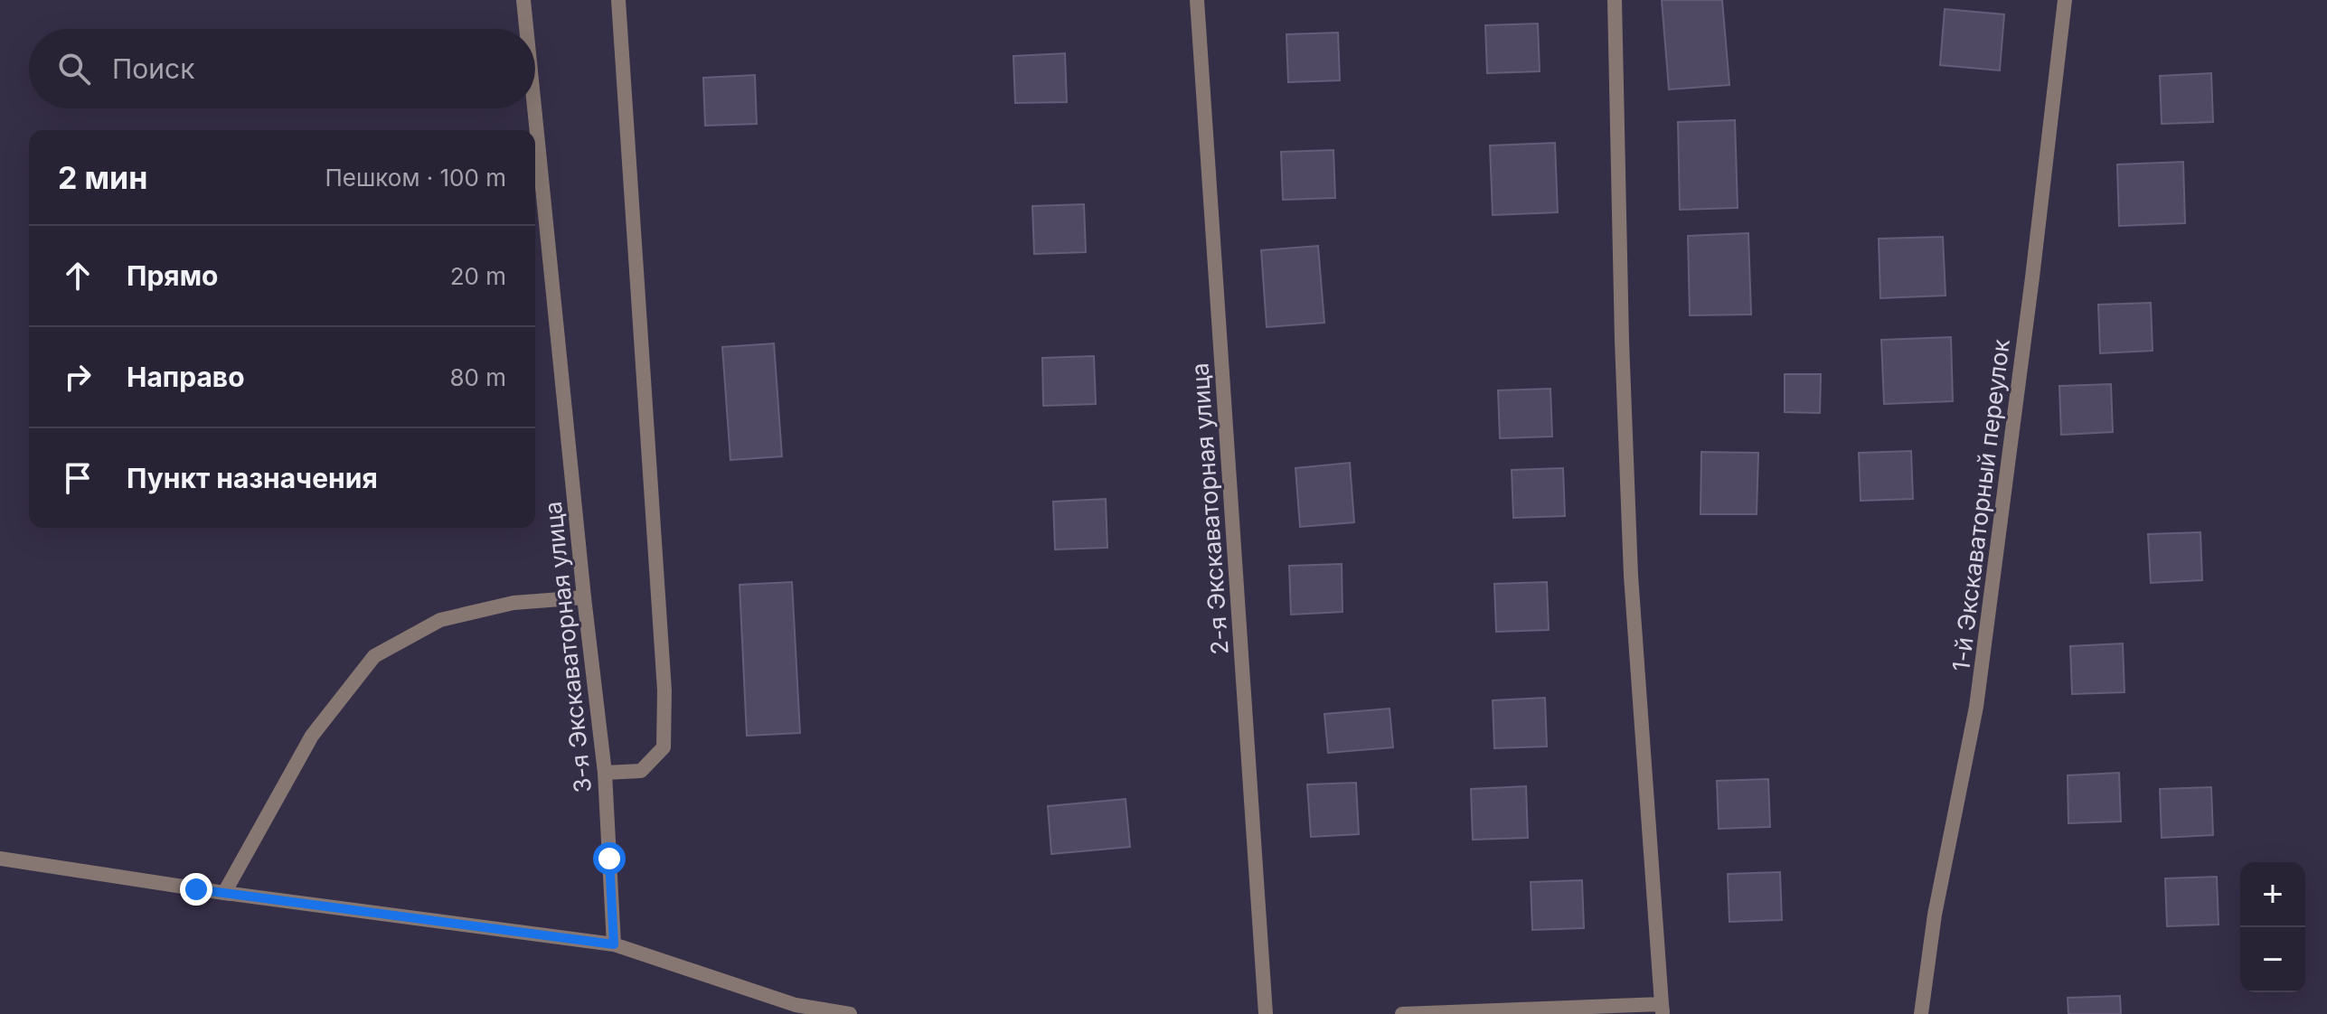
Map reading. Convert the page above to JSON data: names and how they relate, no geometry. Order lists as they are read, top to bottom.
{
  "streets": {
    "street": ["1-й Экскаваторный переулок", "2-я Экскаваторная улица", "3-я Экскаваторная улица"]
  },
  "page": {
    "search": "Поиск",
    "heading": ["2 мин", "Пешком · 100 m"],
    "list": [
      ["Прямо", "20 m"],
      ["Направо", "80 m"],
      "Пункт назначения"
    ],
    "map_buttons": ["+", "−"]
  }
}
